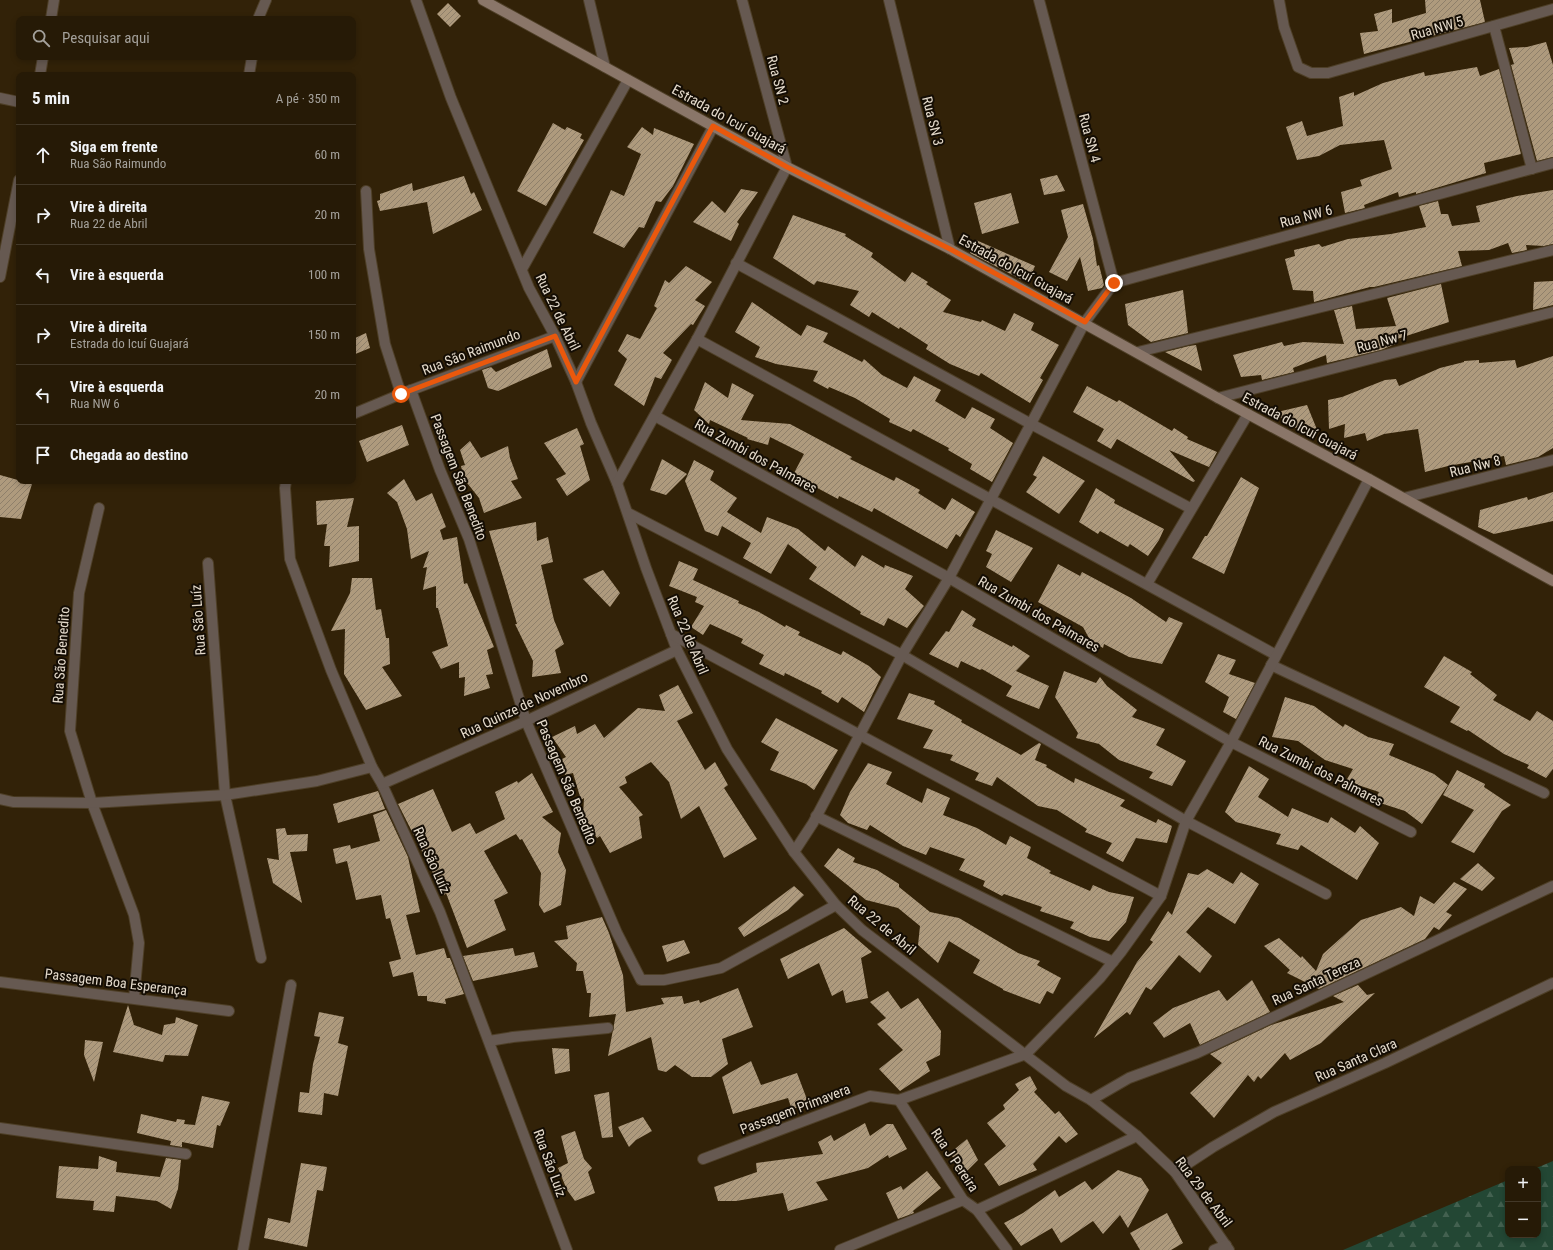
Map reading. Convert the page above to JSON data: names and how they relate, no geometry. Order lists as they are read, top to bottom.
{
  "streets": {
    "street": [
      "Rua NW 5",
      "Rua SN 2",
      "Estrada do Icuí Guajará",
      "Rua SN 3",
      "Rua SN 4",
      "Rua NW 6",
      "Rua 22 de Abril",
      "Rua Nw 7",
      "Rua São Raimundo",
      "Rua Zumbi dos Palmares",
      "Rua Nw 8",
      "Passagem São Benedito",
      "Rua São Luíz",
      "Rua São Benedito",
      "Rua Quinze de Novembro",
      "Rua Santa Tereza",
      "Passagem Boa Esperança",
      "Rua Santa Clara",
      "Passagem Primavera",
      "Rua J Pereira",
      "Rua 29 de Abril"
    ]
  },
  "crossings": [
    ["Rua SN 2", "Estrada do Icuí Guajará"],
    ["Estrada do Icuí Guajará", "Rua SN 3"],
    ["Estrada do Icuí Guajará", "Rua Nw 7"],
    ["Estrada do Icuí Guajará", "Rua Nw 8"],
    ["Rua SN 4", "Rua NW 6"],
    ["Rua 22 de Abril", "Rua São Raimundo"],
    ["Rua 22 de Abril", "Passagem São Benedito"],
    ["Rua 22 de Abril", "Rua Quinze de Novembro"],
    ["Rua 22 de Abril", "Rua Santa Tereza"],
    ["Rua 22 de Abril", "Rua 29 de Abril"],
    ["Rua São Raimundo", "Passagem São Benedito"],
    ["Passagem São Benedito", "Rua Quinze de Novembro"],
    ["Rua São Luíz", "Rua Quinze de Novembro"],
    ["Rua São Benedito", "Passagem Boa Esperança"],
    ["Rua Santa Clara", "Rua 29 de Abril"],
    ["Passagem Primavera", "Rua J Pereira"]
  ],
  "page": {
    "search": "Pesquisar aqui",
    "heading": ["5 min", "A pé · 350 m"],
    "list": [
      ["Siga em frente", "Rua São Raimundo", "60 m"],
      ["Vire à direita", "Rua 22 de Abril", "20 m"],
      ["Vire à esquerda", "100 m"],
      ["Vire à direita", "Estrada do Icuí Guajará", "150 m"],
      ["Vire à esquerda", "Rua NW 6", "20 m"],
      "Chegada ao destino"
    ],
    "map_buttons": ["+", "−"]
  }
}
